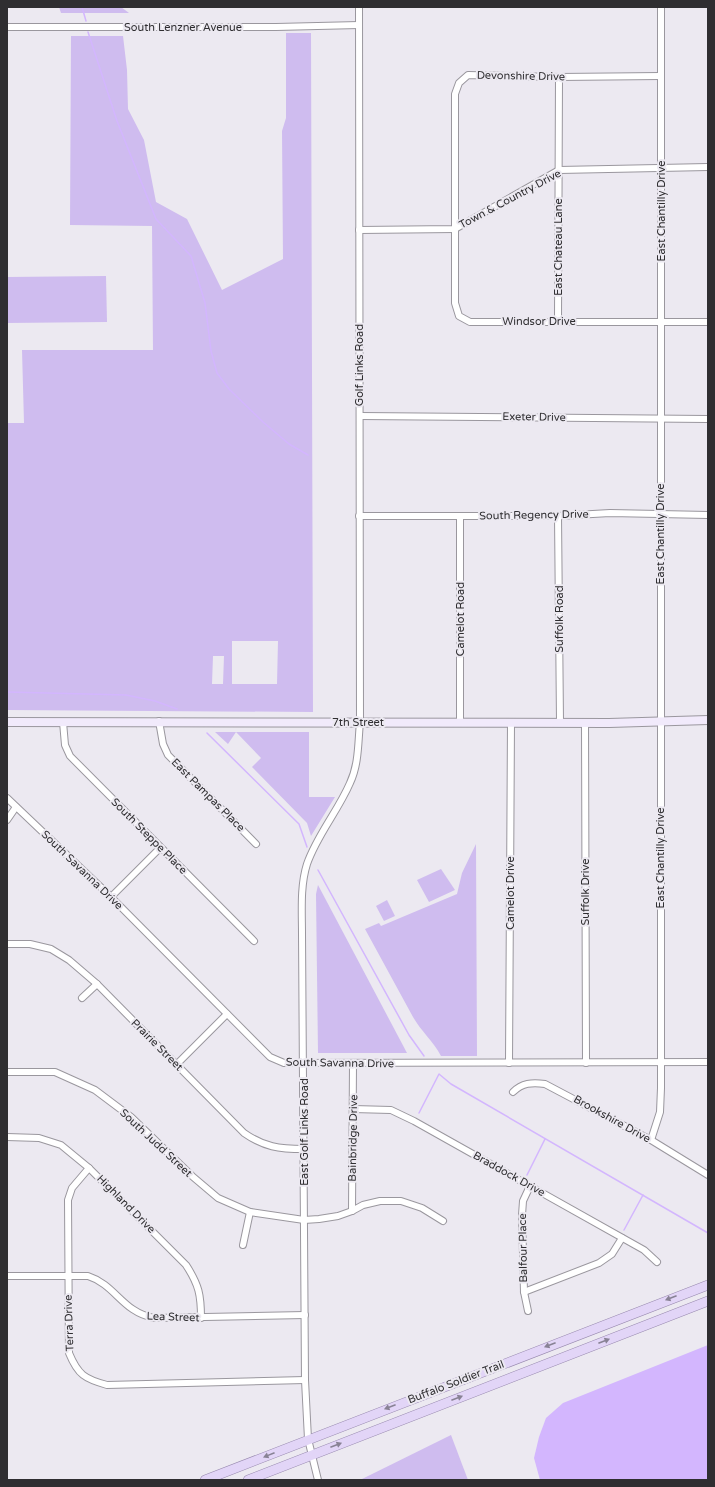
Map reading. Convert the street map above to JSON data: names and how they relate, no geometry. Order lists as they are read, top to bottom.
{
  "streets": {
    "main road": ["7th Street", "Buffalo Soldier Trail"],
    "street": [
      "South Lenzner Avenue",
      "Devonshire Drive",
      "Town & Country Drive",
      "East Chantilly Drive",
      "East Chateau Lane",
      "Windsor Drive",
      "Golf Links Road",
      "Exeter Drive",
      "South Regency Drive",
      "Camelot Road",
      "Suffolk Road",
      "East Pampas Place",
      "South Steppe Place",
      "South Savanna Drive",
      "Suffolk Drive",
      "Camelot Drive",
      "Prairie Street",
      "Brookshire Drive",
      "East Golf Links Road",
      "Bainbridge Drive",
      "South Judd Street",
      "Braddock Drive",
      "Highland Drive",
      "Balfour Place",
      "Lea Street",
      "Terra Drive"
    ]
  },
  "crossings": [
    ["South Lenzner Avenue", "Golf Links Road"],
    ["Devonshire Drive", "Town & Country Drive"],
    ["Devonshire Drive", "East Chantilly Drive"],
    ["Devonshire Drive", "East Chateau Lane"],
    ["Devonshire Drive", "Windsor Drive"],
    ["Town & Country Drive", "East Chantilly Drive"],
    ["Town & Country Drive", "East Chateau Lane"],
    ["Town & Country Drive", "Windsor Drive"],
    ["Town & Country Drive", "Golf Links Road"],
    ["East Chantilly Drive", "Windsor Drive"],
    ["East Chantilly Drive", "Exeter Drive"],
    ["East Chantilly Drive", "South Regency Drive"],
    ["East Chantilly Drive", "7th Street"],
    ["East Chantilly Drive", "South Savanna Drive"],
    ["East Chantilly Drive", "Brookshire Drive"],
    ["East Chateau Lane", "Windsor Drive"],
    ["Golf Links Road", "Exeter Drive"],
    ["Golf Links Road", "South Regency Drive"],
    ["Golf Links Road", "7th Street"],
    ["Golf Links Road", "East Golf Links Road"],
    ["South Regency Drive", "Camelot Road"],
    ["South Regency Drive", "Suffolk Road"],
    ["Camelot Road", "7th Street"],
    ["Suffolk Road", "7th Street"],
    ["7th Street", "East Pampas Place"],
    ["7th Street", "South Steppe Place"],
    ["7th Street", "Suffolk Drive"],
    ["7th Street", "Camelot Drive"],
    ["7th Street", "East Golf Links Road"],
    ["South Savanna Drive", "Suffolk Drive"],
    ["South Savanna Drive", "Camelot Drive"],
    ["South Savanna Drive", "East Golf Links Road"],
    ["South Savanna Drive", "Bainbridge Drive"],
    ["Prairie Street", "East Golf Links Road"],
    ["East Golf Links Road", "South Judd Street"],
    ["East Golf Links Road", "Lea Street"],
    ["East Golf Links Road", "Terra Drive"],
    ["East Golf Links Road", "Buffalo Soldier Trail"],
    ["Bainbridge Drive", "South Judd Street"],
    ["Bainbridge Drive", "Braddock Drive"],
    ["Braddock Drive", "Balfour Place"],
    ["Highland Drive", "Lea Street"],
    ["Highland Drive", "Terra Drive"],
    ["Lea Street", "Terra Drive"]
  ]
}
